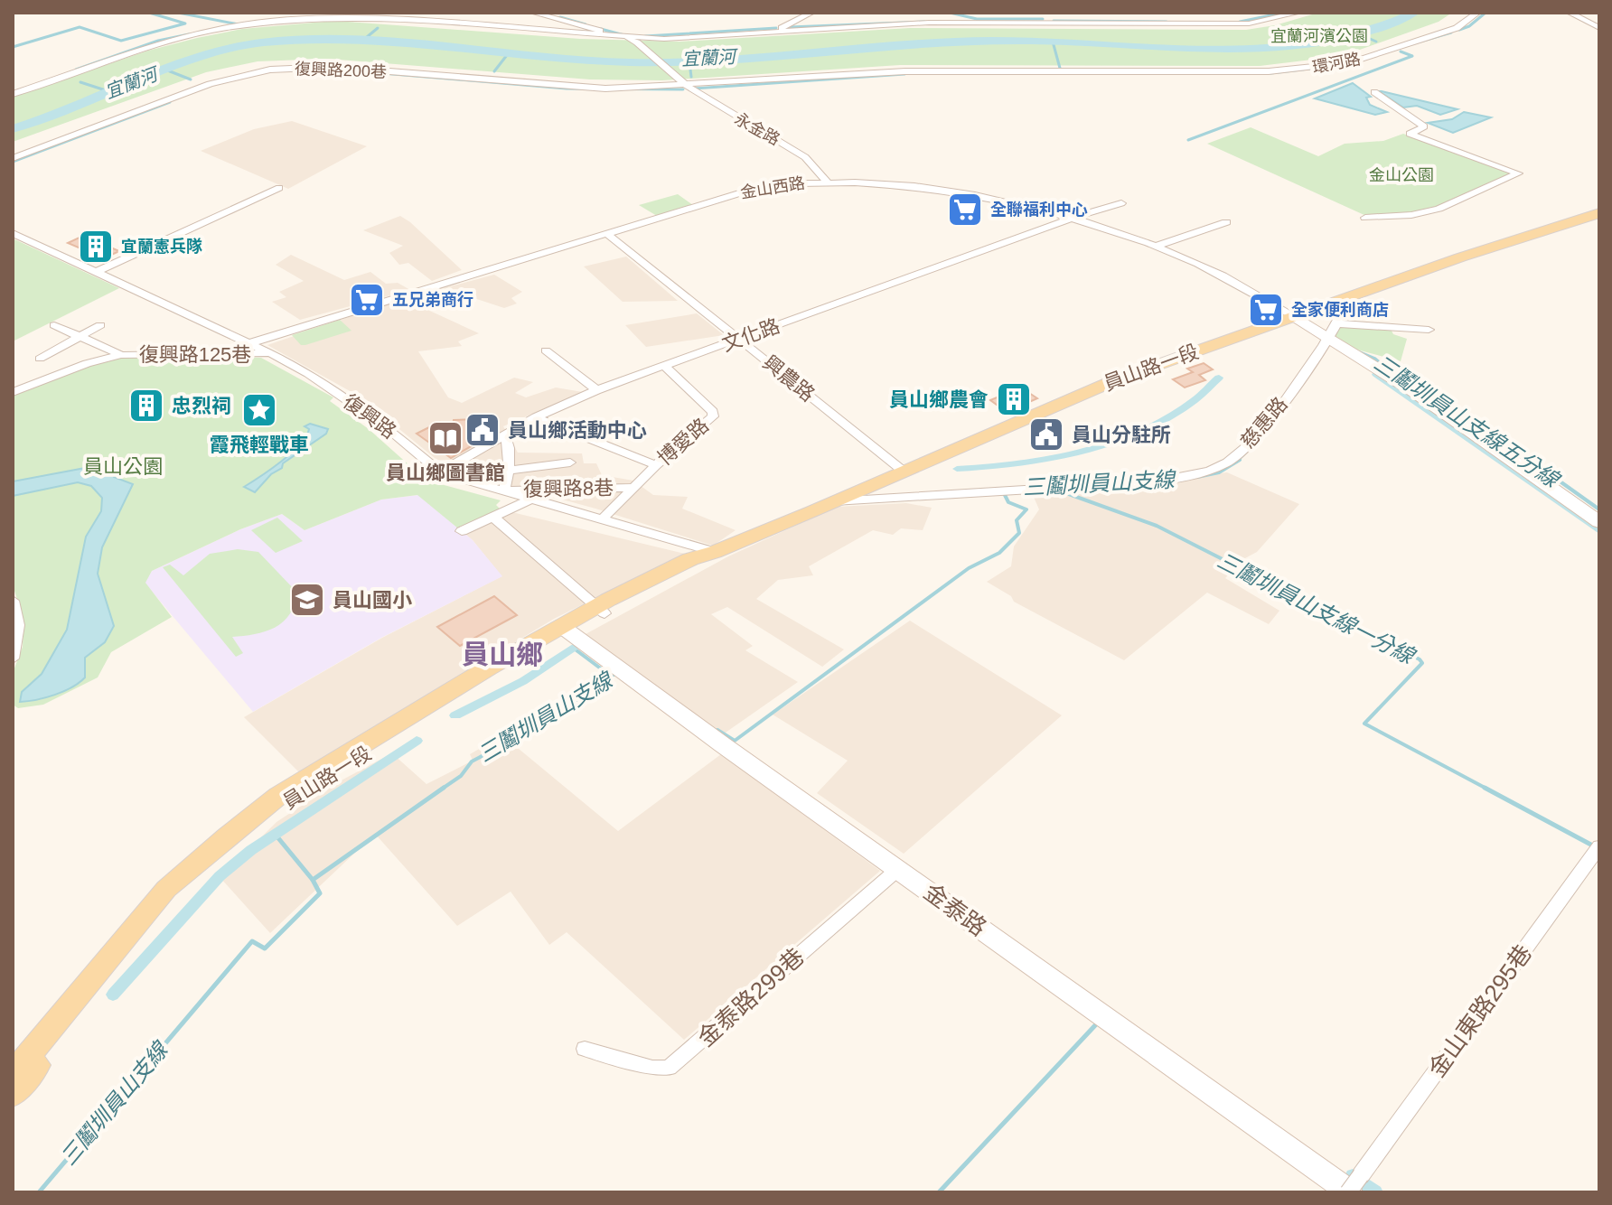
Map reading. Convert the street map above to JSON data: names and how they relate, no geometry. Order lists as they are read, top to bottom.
{
  "streets": {
    "main road": ["員山路一段"],
    "street": [
      "環河路",
      "復興路200巷",
      "永金路",
      "金山西路",
      "文化路",
      "復興路125巷",
      "興農路",
      "復興路",
      "慈惠路",
      "博愛路",
      "復興路8巷",
      "金泰路",
      "金泰路299巷",
      "金山東路295巷"
    ]
  },
  "crossings": [
    ["環河路", "復興路200巷"],
    ["環河路", "永金路"],
    ["復興路200巷", "永金路"],
    ["永金路", "金山西路"],
    ["金山西路", "文化路"],
    ["金山西路", "員山路一段"],
    ["金山西路", "興農路"],
    ["金山西路", "復興路"],
    ["文化路", "興農路"],
    ["文化路", "復興路"],
    ["文化路", "博愛路"],
    ["復興路125巷", "復興路"],
    ["員山路一段", "興農路"],
    ["員山路一段", "復興路"],
    ["員山路一段", "慈惠路"],
    ["員山路一段", "金泰路"],
    ["復興路", "博愛路"],
    ["復興路", "復興路8巷"],
    ["博愛路", "復興路8巷"],
    ["金泰路", "金泰路299巷"],
    ["金泰路", "金山東路295巷"]
  ],
  "districts": ["員山鄉"],
  "water": [
    "宜蘭河",
    "三鬮圳員山支線五分線",
    "三鬮圳員山支線",
    "三鬮圳員山支線一分線"
  ],
  "parks": ["宜蘭河濱公園", "金山公園", "員山公園"],
  "places": {
    "supermarket": ["全聯福利中心", "五兄弟商行", "全家便利商店"],
    "building": ["宜蘭憲兵隊", "員山鄉農會", "忠烈祠"],
    "place": ["霞飛輕戰車"],
    "public building": ["員山鄉活動中心", "員山分駐所"],
    "library": ["員山鄉圖書館"],
    "school or university": ["員山國小"]
  }
}
